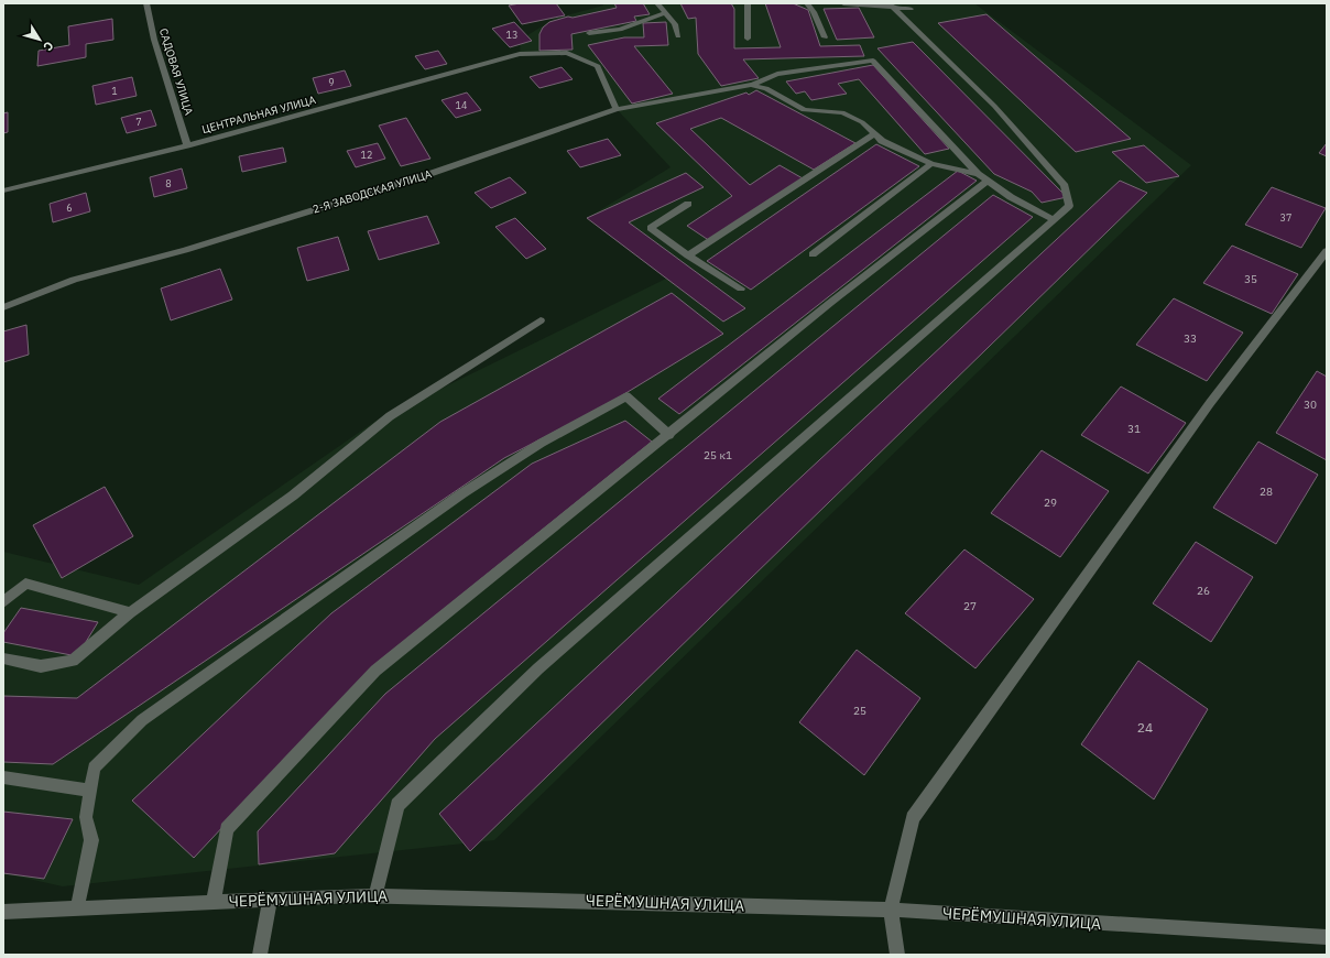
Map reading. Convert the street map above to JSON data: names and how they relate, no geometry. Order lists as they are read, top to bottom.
{
  "streets": {
    "street": [
      "САДОВАЯ УЛИЦА",
      "ЦЕНТРАЛЬНАЯ УЛИЦА",
      "2-Я ЗАВОДСКАЯ УЛИЦА",
      "ЧЕРЁМУШНАЯ УЛИЦА"
    ]
  },
  "crossings": [
    ["САДОВАЯ УЛИЦА", "ЦЕНТРАЛЬНАЯ УЛИЦА"],
    ["ЦЕНТРАЛЬНАЯ УЛИЦА", "2-Я ЗАВОДСКАЯ УЛИЦА"]
  ],
  "house_numbers": [
    "13",
    "9",
    "1",
    "14",
    "7",
    "12",
    "8",
    "6",
    "37",
    "35",
    "33",
    "30",
    "31",
    "25 к1",
    "28",
    "29",
    "26",
    "27",
    "25",
    "24"
  ],
  "north": "bottom right"
}
